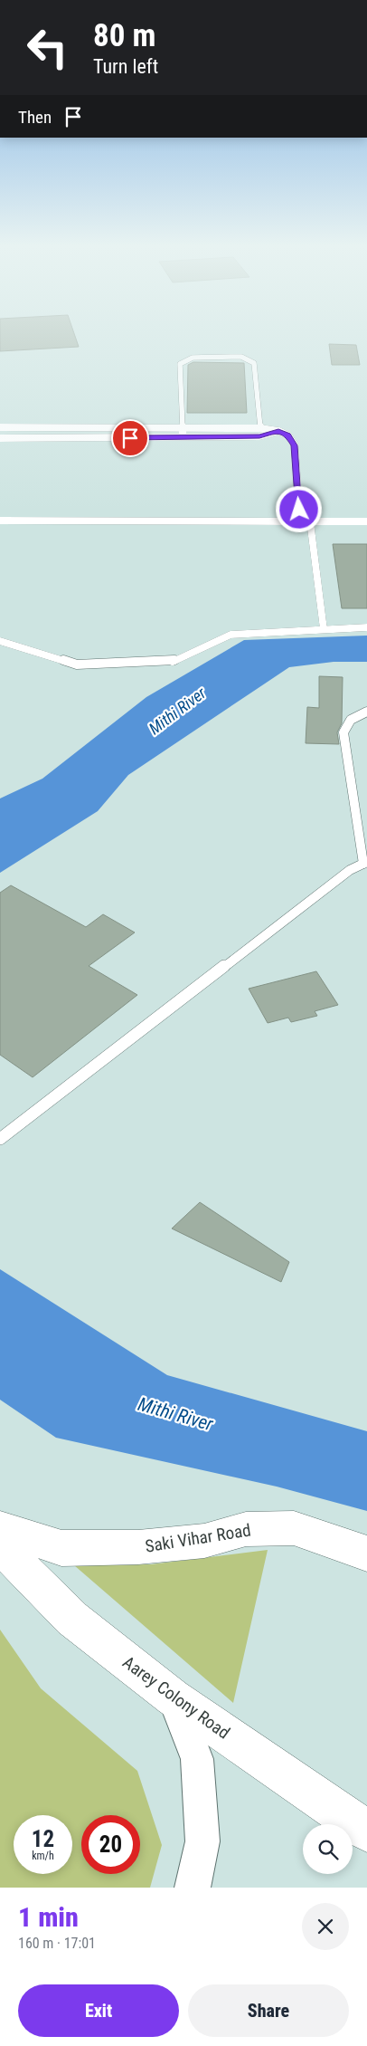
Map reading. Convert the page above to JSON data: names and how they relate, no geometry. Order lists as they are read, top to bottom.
{
  "streets": {
    "main road": ["Saki Vihar Road", "Aarey Colony Road"]
  },
  "crossings": [
    ["Saki Vihar Road", "Aarey Colony Road"]
  ],
  "water": ["Mithi River"],
  "page": {
    "turn": ["80 m", "Turn left"],
    "then": "Then",
    "speed": "12 km/h",
    "limit": "20",
    "heading": ["1 min", "160 m · 17:01"],
    "buttons": ["Exit", "Share"]
  }
}
